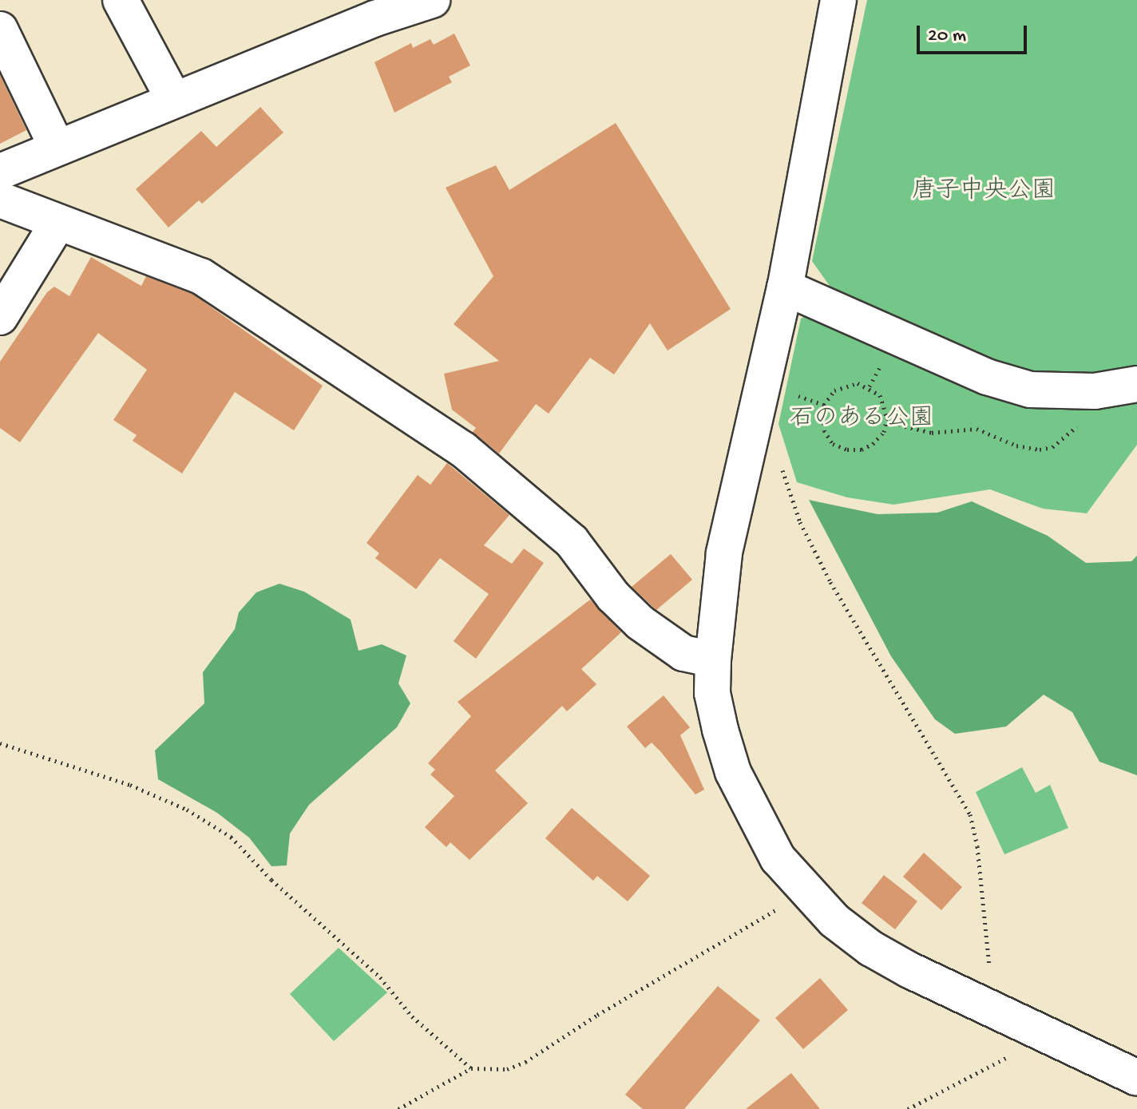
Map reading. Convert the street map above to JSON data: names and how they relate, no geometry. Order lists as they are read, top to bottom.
{
  "parks": ["唐子中央公園", "石のある公園"],
  "scale_bar": "20 m"
}
